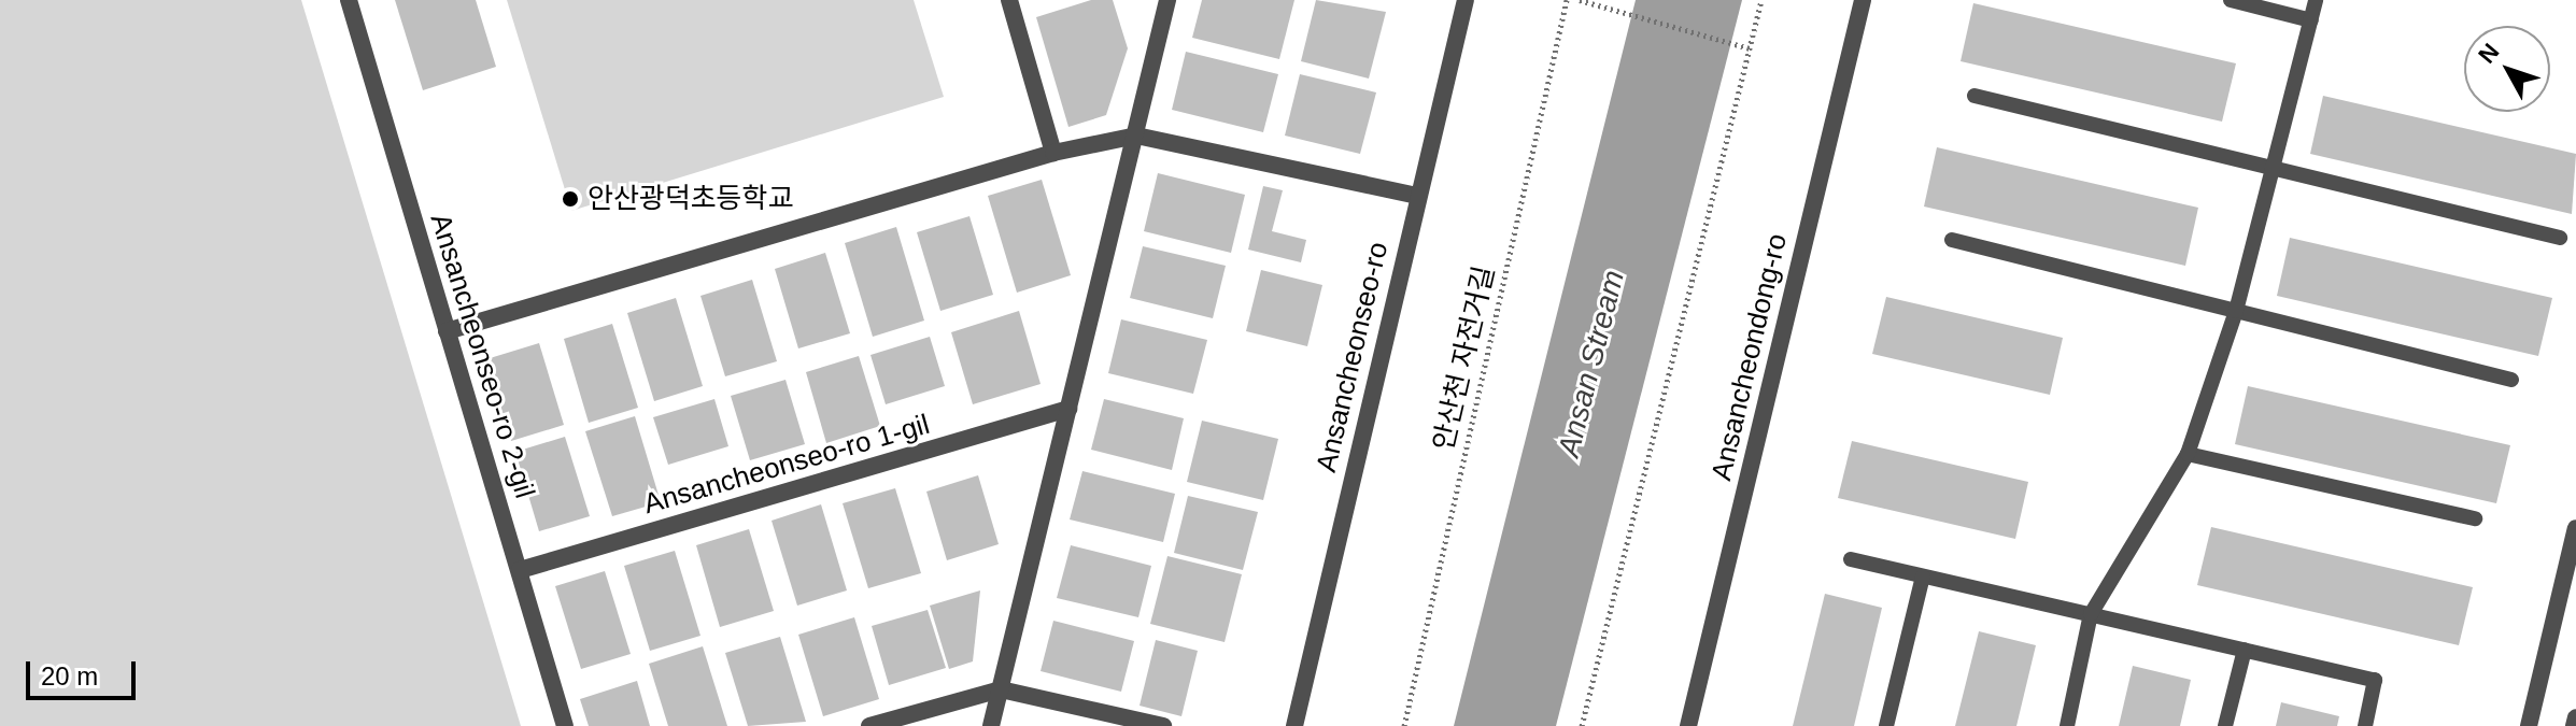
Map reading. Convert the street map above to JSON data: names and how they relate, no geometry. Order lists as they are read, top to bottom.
{
  "streets": {
    "street": [
      "Ansancheonseo-ro 2-gil",
      "Ansancheonseo-ro",
      "Ansancheondong-ro",
      "Ansancheonseo-ro 1-gil"
    ],
    "path": ["안산천 자전거길"]
  },
  "crossings": [
    ["Ansancheonseo-ro 2-gil", "Ansancheonseo-ro 1-gil"]
  ],
  "water": ["Ansan Stream"],
  "places": ["안산광덕초등학교"],
  "scale_bar": "20 m",
  "north": "top left"
}
